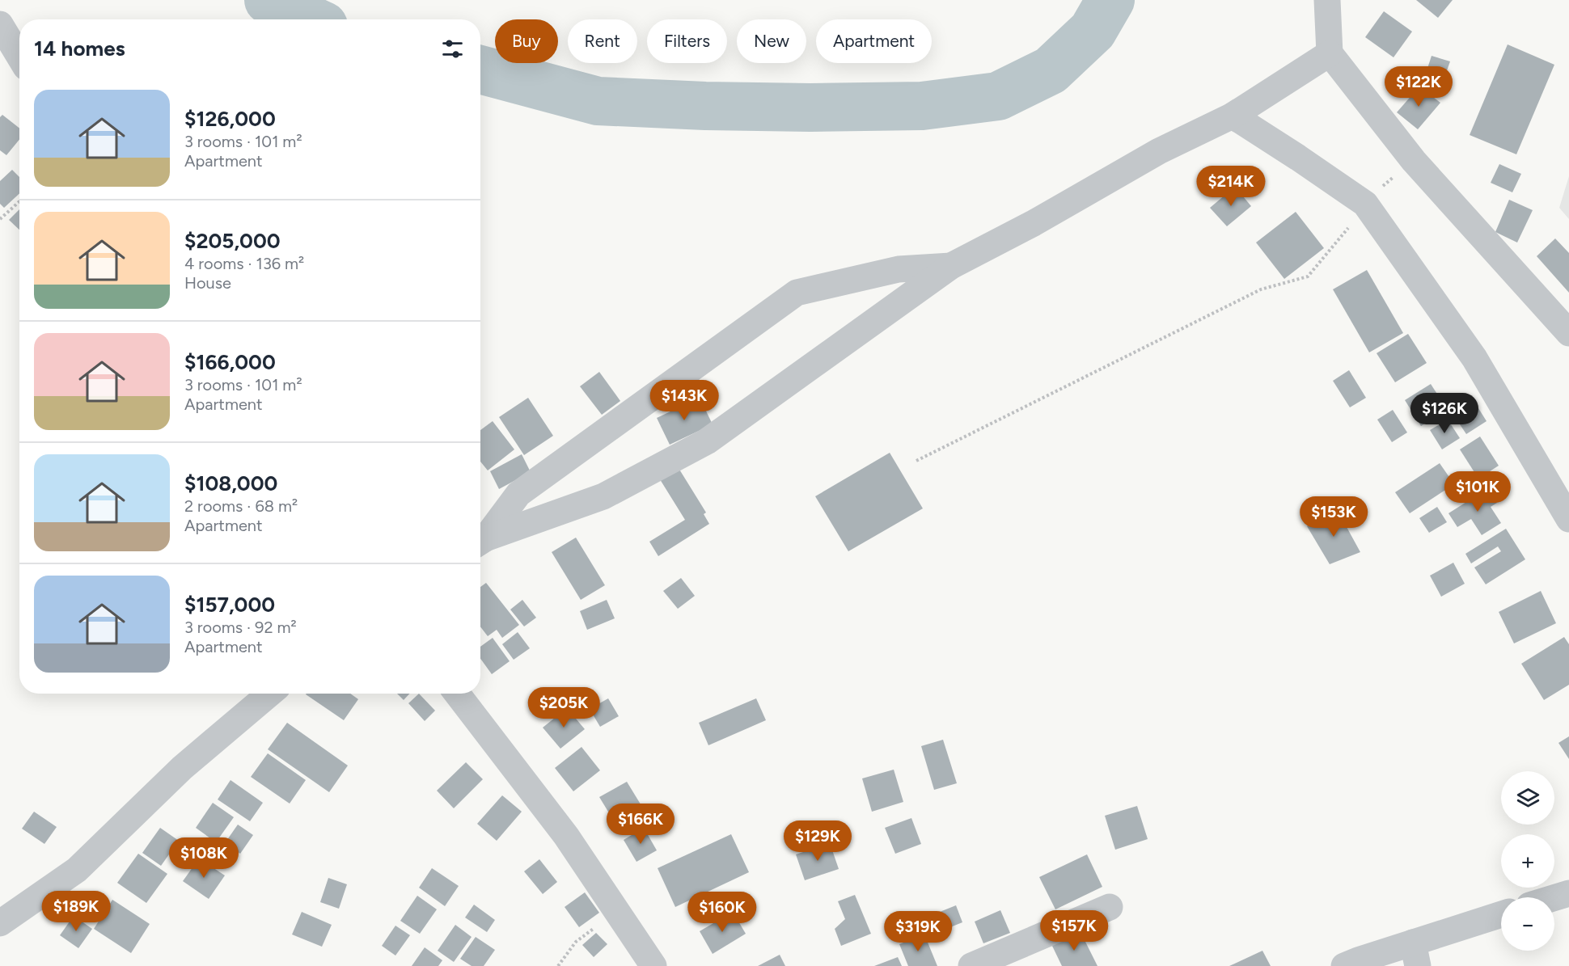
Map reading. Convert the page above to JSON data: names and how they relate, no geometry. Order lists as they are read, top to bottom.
{
  "page": {
    "chip": [
      "Buy",
      "Rent",
      "Filters",
      "New",
      "Apartment"
    ],
    "heading": "14 homes",
    "price": [
      "$122K",
      "$214K",
      "$143K",
      "$126K",
      "$101K",
      "$153K",
      "$205K",
      "$166K",
      "$129K",
      "$108K",
      "$189K",
      "$160K",
      "$157K",
      "$319K"
    ],
    "list": [
      {
        "name": "$126,000",
        "note": "3 rooms · 101 m² · Apartment"
      },
      {
        "name": "$205,000",
        "note": "4 rooms · 136 m² · House"
      },
      {
        "name": "$166,000",
        "note": "3 rooms · 101 m² · Apartment"
      },
      {
        "name": "$108,000",
        "note": "2 rooms · 68 m² · Apartment"
      },
      {
        "name": "$157,000",
        "note": "3 rooms · 92 m² · Apartment"
      }
    ],
    "map_buttons": ["+", "−"]
  }
}
